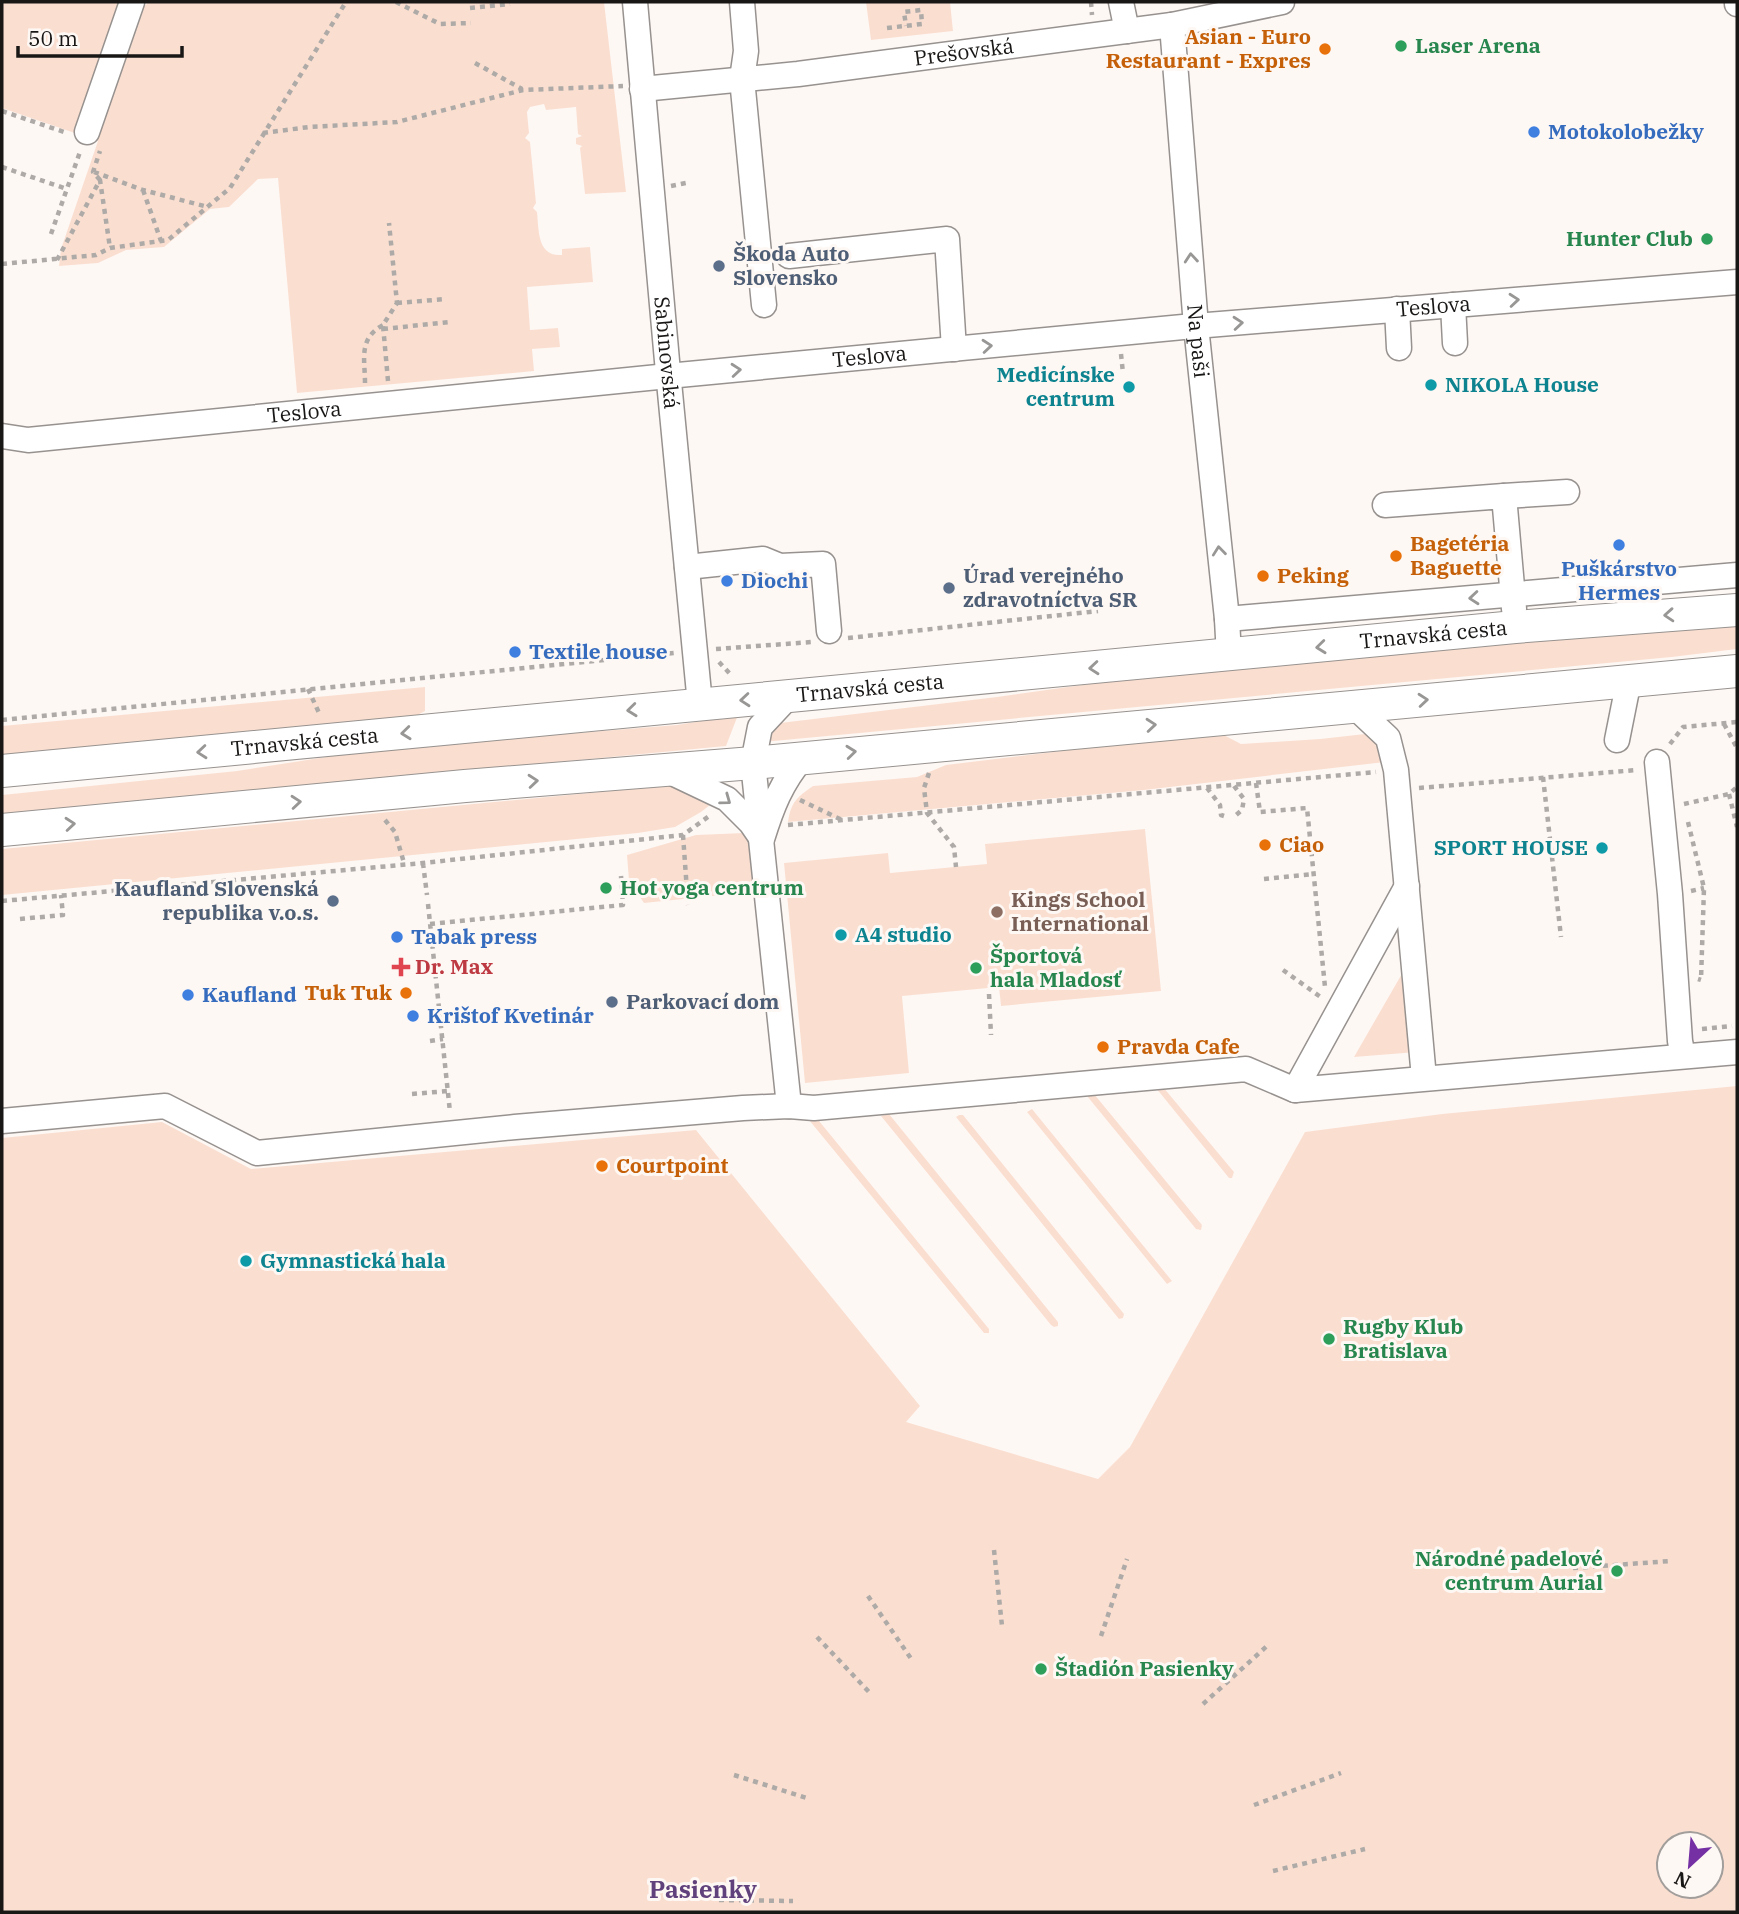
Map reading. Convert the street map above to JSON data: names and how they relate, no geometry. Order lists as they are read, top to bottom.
{
  "streets": {
    "main road": ["Trnavská cesta"],
    "street": [
      "Prešovská",
      "Teslova",
      "Na paši",
      "Sabinovská"
    ]
  },
  "crossings": [
    ["Prešovská", "Na paši"],
    ["Prešovská", "Sabinovská"],
    ["Teslova", "Na paši"],
    ["Teslova", "Sabinovská"],
    ["Na paši", "Trnavská cesta"],
    ["Sabinovská", "Trnavská cesta"]
  ],
  "one_way": ["Teslova", "Na paši"],
  "districts": ["Pasienky"],
  "places": {
    "other": [
      "Laser Arena",
      "Asian - Euro Restaurant - Expres",
      "Motokolobežky",
      "Hunter Club",
      "Škoda Auto Slovensko",
      "NIKOLA House",
      "Medicínske centrum",
      "Puškárstvo Hermes",
      "Bagetéria Baguette",
      "Peking",
      "Diochi",
      "Úrad verejného zdravotníctva SR",
      "Textile house",
      "Ciao",
      "SPORT HOUSE",
      "Hot yoga centrum",
      "Kaufland Slovenská republika v.o.s.",
      "Kings School International",
      "A4 studio",
      "Tabak press",
      "Športová hala Mladosť",
      "Tuk Tuk",
      "Kaufland",
      "Parkovací dom",
      "Krištof Kvetinár",
      "Pravda Cafe",
      "Courtpoint",
      "Gymnastická hala",
      "Rugby Klub Bratislava",
      "Národné padelové centrum Aurial",
      "Štadión Pasienky"
    ],
    "health": ["Dr. Max"]
  },
  "scale_bar": "50 m",
  "north": "bottom left"
}
